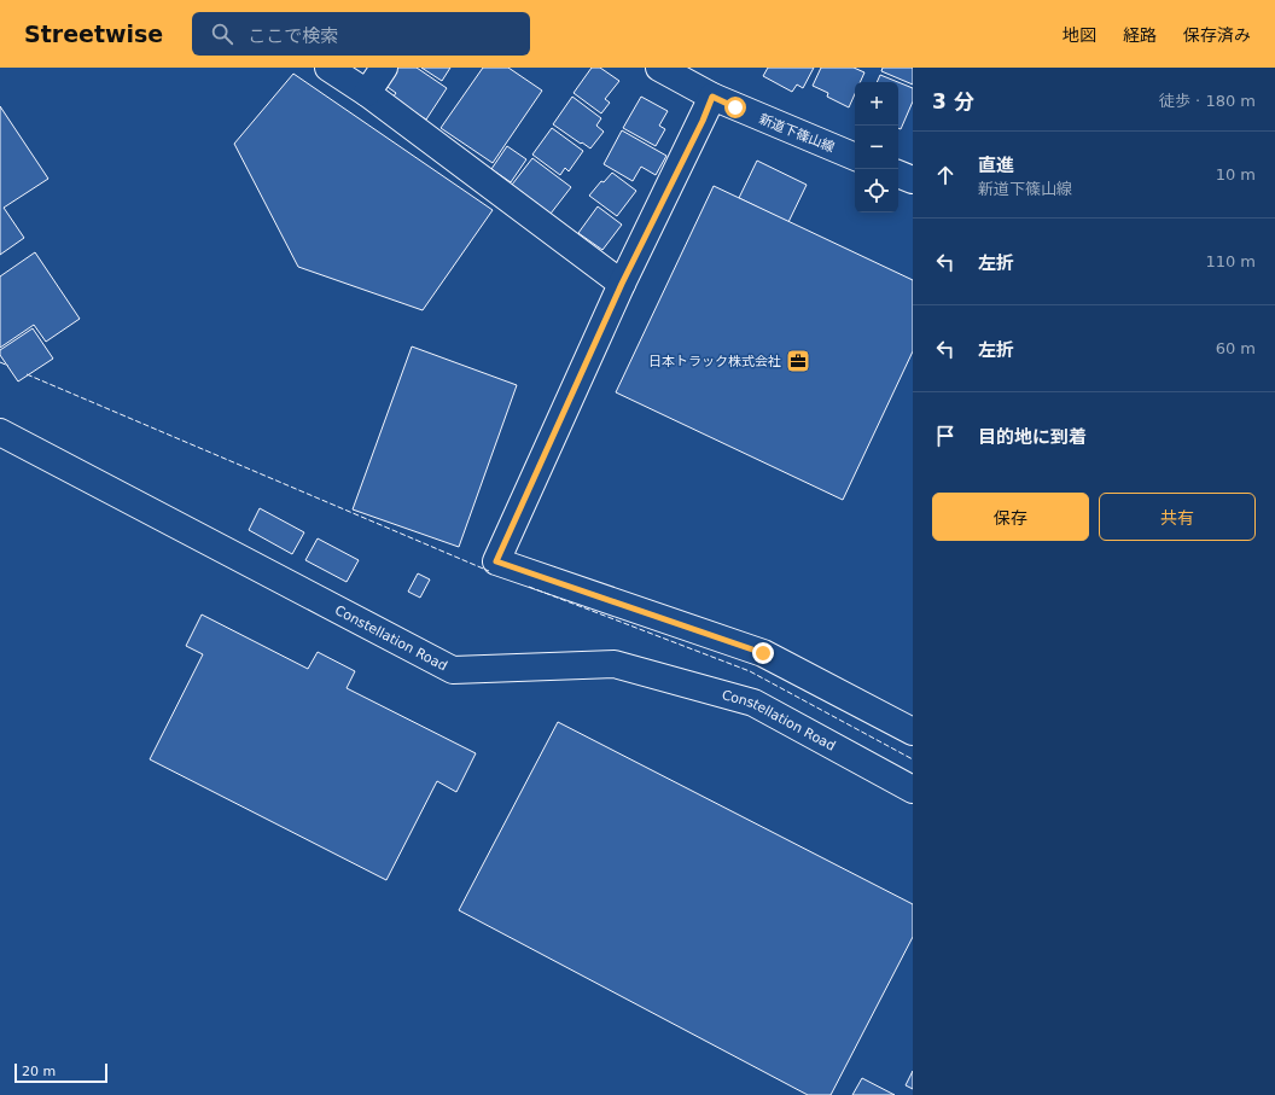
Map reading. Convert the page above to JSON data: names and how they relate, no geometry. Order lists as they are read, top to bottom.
{
  "streets": {
    "street": ["新道下篠山線", "Constellation Road"]
  },
  "places": {
    "office": ["日本トラック株式会社"]
  },
  "scale_bar": "20 m",
  "page": {
    "header": "Streetwise",
    "search": "ここで検索",
    "nav": ["地図", "経路", "保存済み"],
    "heading": ["3 分", "徒歩 · 180 m"],
    "map_buttons": ["+", "−"],
    "list": [
      ["直進", "新道下篠山線", "10 m"],
      ["左折", "110 m"],
      ["左折", "60 m"],
      "目的地に到着"
    ],
    "buttons": ["保存", "共有"],
    "scale": "20 m"
  }
}
